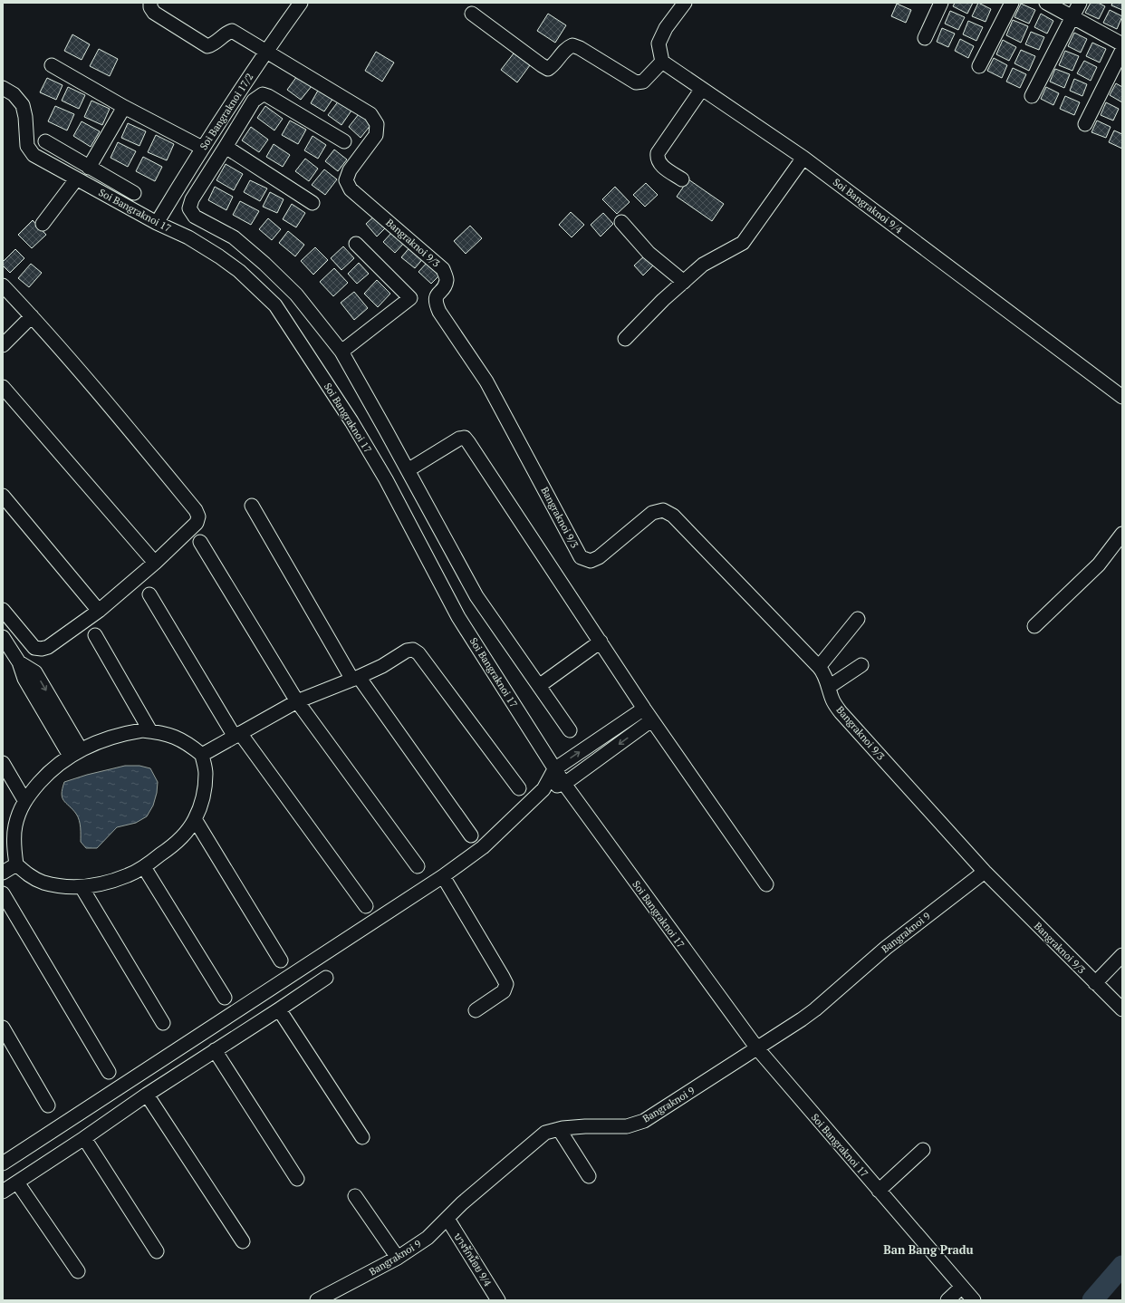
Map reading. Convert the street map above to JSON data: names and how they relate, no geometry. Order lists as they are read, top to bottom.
{
  "streets": {
    "street": [
      "Soi Bangraknoi 17/2",
      "Soi Bangraknoi 9/4",
      "Soi Bangraknoi 17",
      "Bangraknoi 9/3",
      "Bangraknoi 9",
      "บางรักน้อย 9/4"
    ]
  },
  "crossings": [
    ["Soi Bangraknoi 17/2", "Soi Bangraknoi 17"],
    ["Soi Bangraknoi 17/2", "Bangraknoi 9/3"],
    ["Soi Bangraknoi 17", "Bangraknoi 9"],
    ["Bangraknoi 9/3", "Bangraknoi 9"],
    ["Bangraknoi 9", "บางรักน้อย 9/4"]
  ],
  "districts": ["Ban Bang Pradu"]
}
